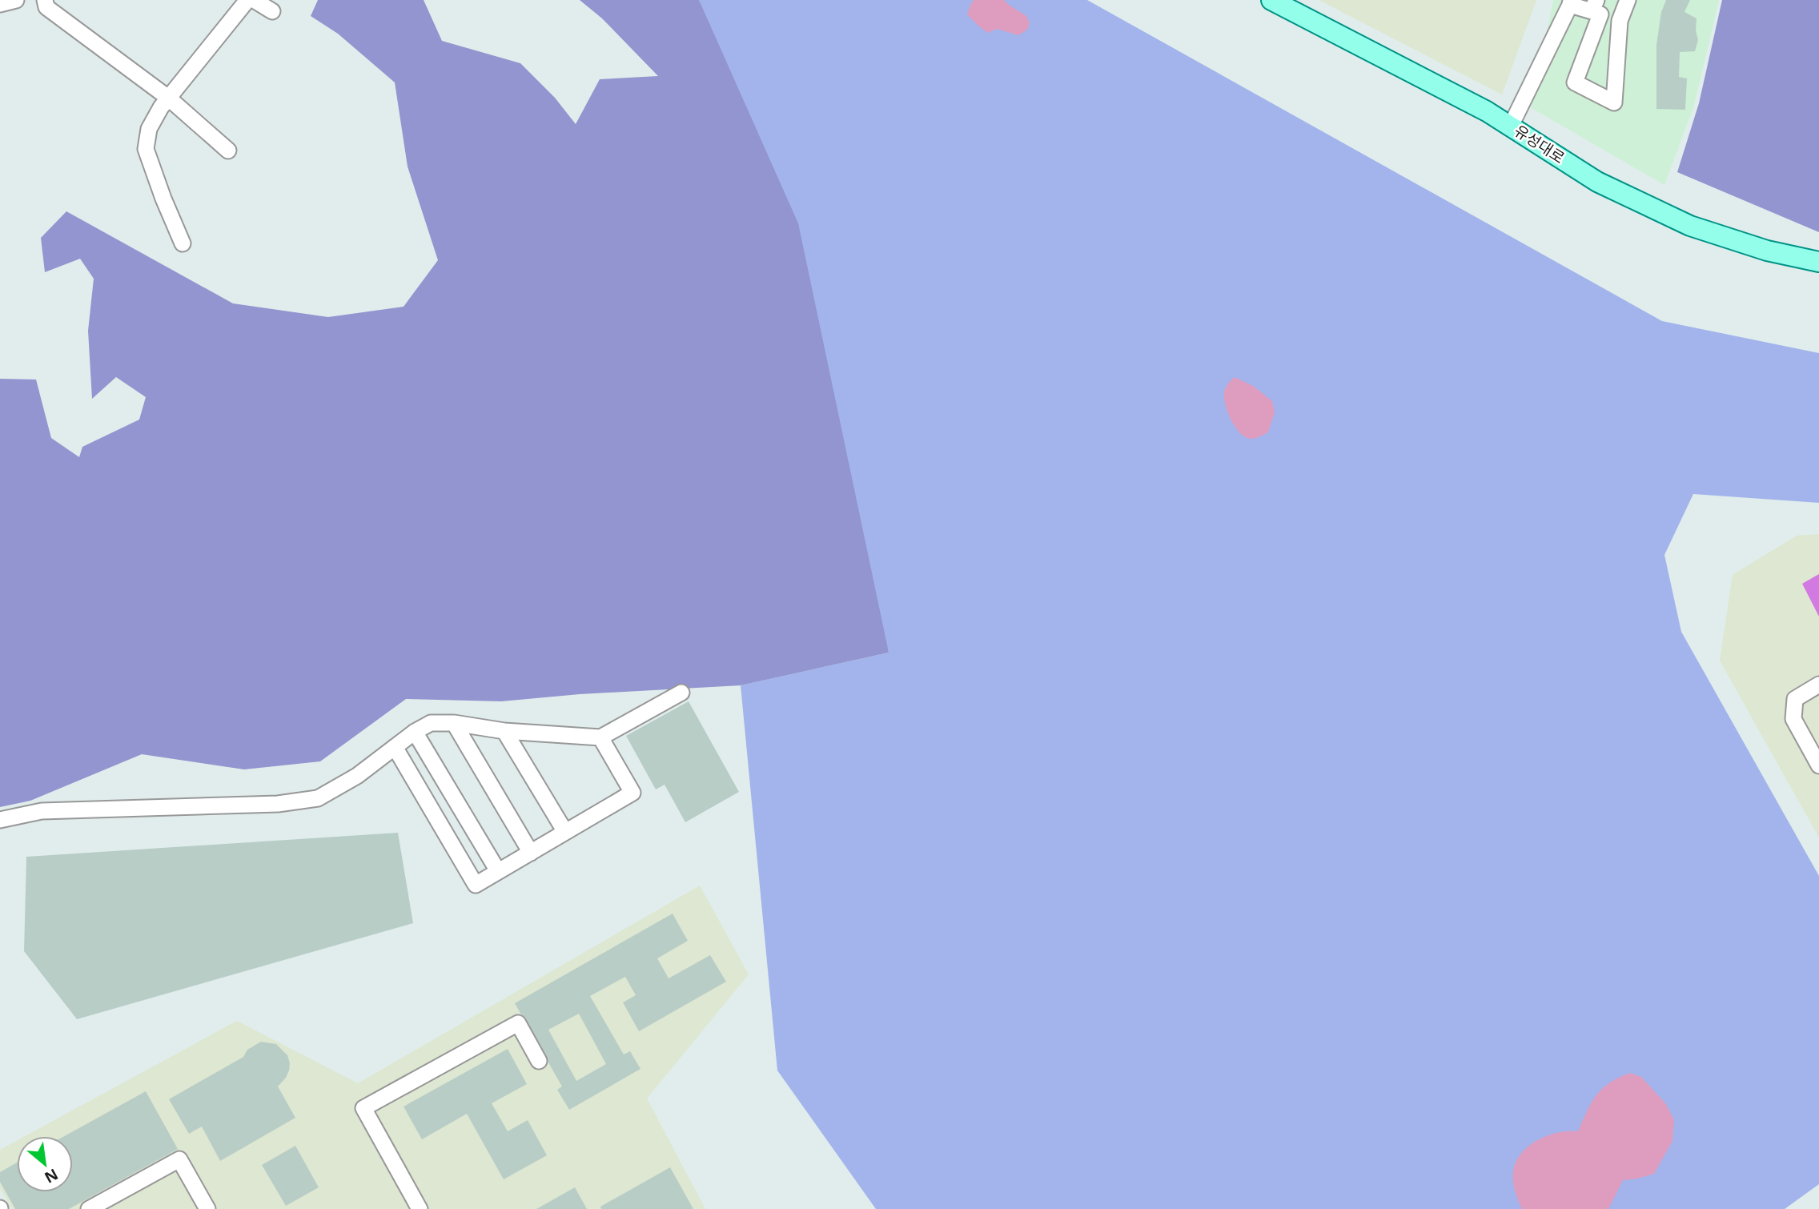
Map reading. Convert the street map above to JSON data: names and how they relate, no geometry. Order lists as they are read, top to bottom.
{
  "streets": {
    "main road": ["유성대로"]
  },
  "north": "bottom right"
}
